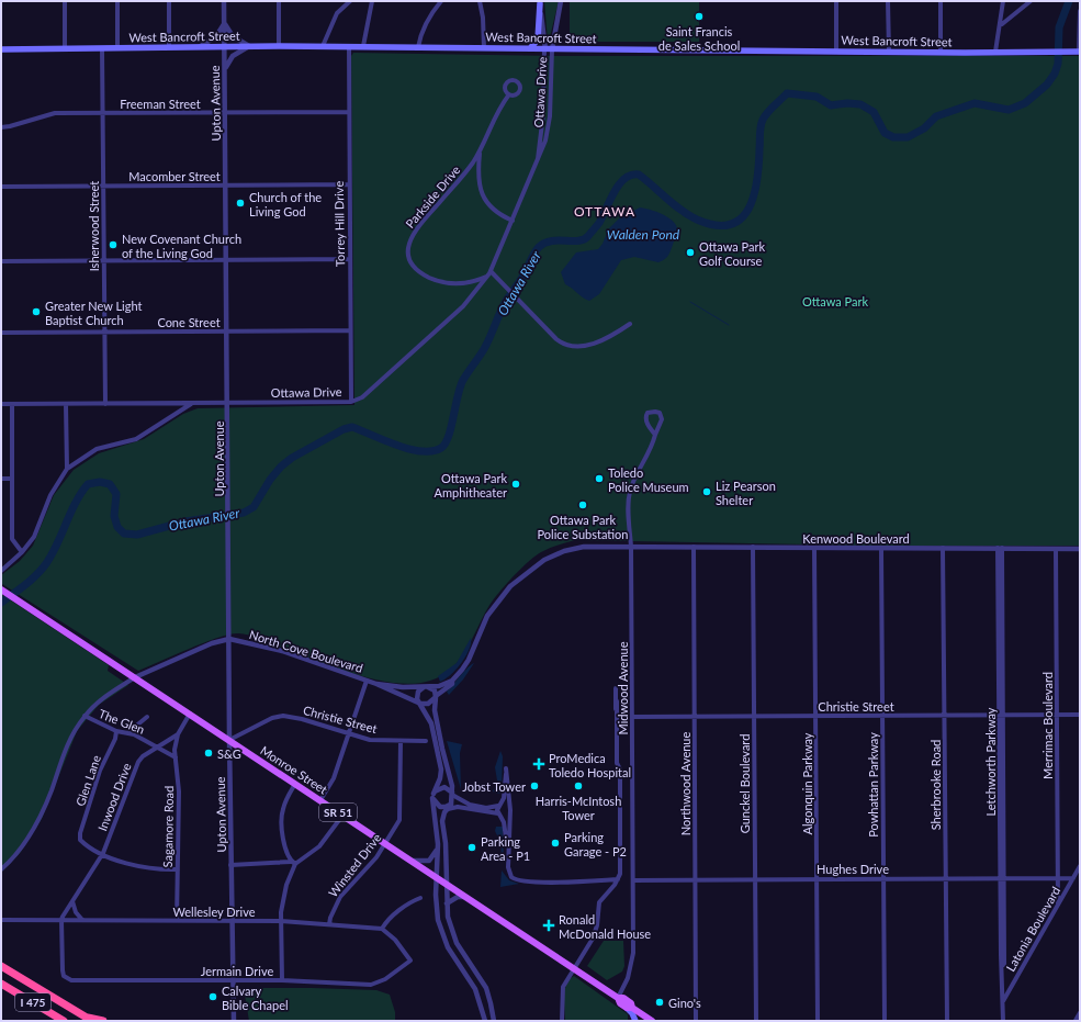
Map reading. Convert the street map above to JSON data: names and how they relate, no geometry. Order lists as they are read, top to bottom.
{
  "streets": {
    "highway": ["I 475"],
    "main road": ["West Bancroft Street", "Monroe Street", "SR 51"],
    "street": [
      "Ottawa Drive",
      "Freeman Street",
      "Upton Avenue",
      "Macomber Street",
      "Parkside Drive",
      "Torrey Hill Drive",
      "Isherwood Street",
      "Cone Street",
      "Kenwood Boulevard",
      "North Cove Boulevard",
      "Midwood Avenue",
      "Christie Street",
      "The Glen",
      "Merrimac Boulevard",
      "Letchworth Parkway",
      "Glen Lane",
      "Northwood Avenue",
      "Gunckel Boulevard",
      "Algonquin Parkway",
      "Powhattan Parkway",
      "Sherbrooke Road",
      "Inwood Drive",
      "Sagamore Road",
      "Winsted Drive",
      "Hughes Drive",
      "Wellesley Drive",
      "Latonia Boulevard",
      "Jermain Drive"
    ]
  },
  "crossings": [
    ["West Bancroft Street", "Ottawa Drive"],
    ["West Bancroft Street", "Upton Avenue"],
    ["West Bancroft Street", "Torrey Hill Drive"],
    ["West Bancroft Street", "Isherwood Street"],
    ["Ottawa Drive", "Upton Avenue"],
    ["Ottawa Drive", "Parkside Drive"],
    ["Ottawa Drive", "Torrey Hill Drive"],
    ["Ottawa Drive", "Isherwood Street"],
    ["Freeman Street", "Upton Avenue"],
    ["Freeman Street", "Torrey Hill Drive"],
    ["Freeman Street", "Isherwood Street"],
    ["Upton Avenue", "Macomber Street"],
    ["Upton Avenue", "Cone Street"],
    ["Upton Avenue", "North Cove Boulevard"],
    ["Upton Avenue", "Christie Street"],
    ["Upton Avenue", "Monroe Street"],
    ["Upton Avenue", "Wellesley Drive"],
    ["Upton Avenue", "Jermain Drive"],
    ["Macomber Street", "Torrey Hill Drive"],
    ["Macomber Street", "Isherwood Street"],
    ["Torrey Hill Drive", "Cone Street"],
    ["Isherwood Street", "Cone Street"],
    ["Kenwood Boulevard", "Midwood Avenue"],
    ["Kenwood Boulevard", "Merrimac Boulevard"],
    ["Kenwood Boulevard", "Letchworth Parkway"],
    ["Kenwood Boulevard", "Northwood Avenue"],
    ["Kenwood Boulevard", "Gunckel Boulevard"],
    ["Kenwood Boulevard", "Algonquin Parkway"],
    ["Kenwood Boulevard", "Powhattan Parkway"],
    ["Kenwood Boulevard", "Sherbrooke Road"],
    ["North Cove Boulevard", "The Glen"],
    ["North Cove Boulevard", "Monroe Street"],
    ["Midwood Avenue", "Christie Street"],
    ["Midwood Avenue", "Monroe Street"],
    ["Midwood Avenue", "Hughes Drive"],
    ["Christie Street", "Merrimac Boulevard"],
    ["Christie Street", "Letchworth Parkway"],
    ["Christie Street", "Monroe Street"],
    ["Christie Street", "Northwood Avenue"],
    ["Christie Street", "Gunckel Boulevard"],
    ["Christie Street", "Algonquin Parkway"],
    ["Christie Street", "Powhattan Parkway"],
    ["Christie Street", "Sherbrooke Road"],
    ["Christie Street", "Winsted Drive"],
    ["The Glen", "Glen Lane"],
    ["The Glen", "Inwood Drive"],
    ["The Glen", "Sagamore Road"],
    ["Merrimac Boulevard", "Hughes Drive"],
    ["Merrimac Boulevard", "Latonia Boulevard"],
    ["Letchworth Parkway", "Hughes Drive"],
    ["Letchworth Parkway", "Latonia Boulevard"],
    ["Monroe Street", "Inwood Drive"],
    ["Monroe Street", "Winsted Drive"],
    ["Glen Lane", "Inwood Drive"],
    ["Northwood Avenue", "Hughes Drive"],
    ["Gunckel Boulevard", "Hughes Drive"],
    ["Algonquin Parkway", "Hughes Drive"],
    ["Powhattan Parkway", "Hughes Drive"],
    ["Sherbrooke Road", "Hughes Drive"],
    ["Inwood Drive", "Sagamore Road"],
    ["Inwood Drive", "Wellesley Drive"],
    ["Inwood Drive", "Jermain Drive"],
    ["Sagamore Road", "Wellesley Drive"],
    ["Winsted Drive", "Wellesley Drive"],
    ["Hughes Drive", "Latonia Boulevard"],
    ["Wellesley Drive", "Jermain Drive"]
  ],
  "districts": ["OTTAWA"],
  "water": ["Walden Pond", "Ottawa River"],
  "parks": ["Ottawa Park"],
  "places": {
    "other": [
      "Saint Francis de Sales School",
      "Church of the Living God",
      "New Covenant Church of the Living God",
      "Ottawa Park Golf Course",
      "Greater New Light Baptist Church",
      "Toledo Police Museum",
      "Ottawa Park Amphitheater",
      "Liz Pearson Shelter",
      "Ottawa Park Police Substation",
      "S&G",
      "Jobst Tower",
      "Harris-McIntosh Tower",
      "Parking Garage - P2",
      "Parking Area - P1",
      "Calvary Bible Chapel",
      "Gino's"
    ],
    "health": ["ProMedica Toledo Hospital", "Ronald McDonald House"]
  }
}
